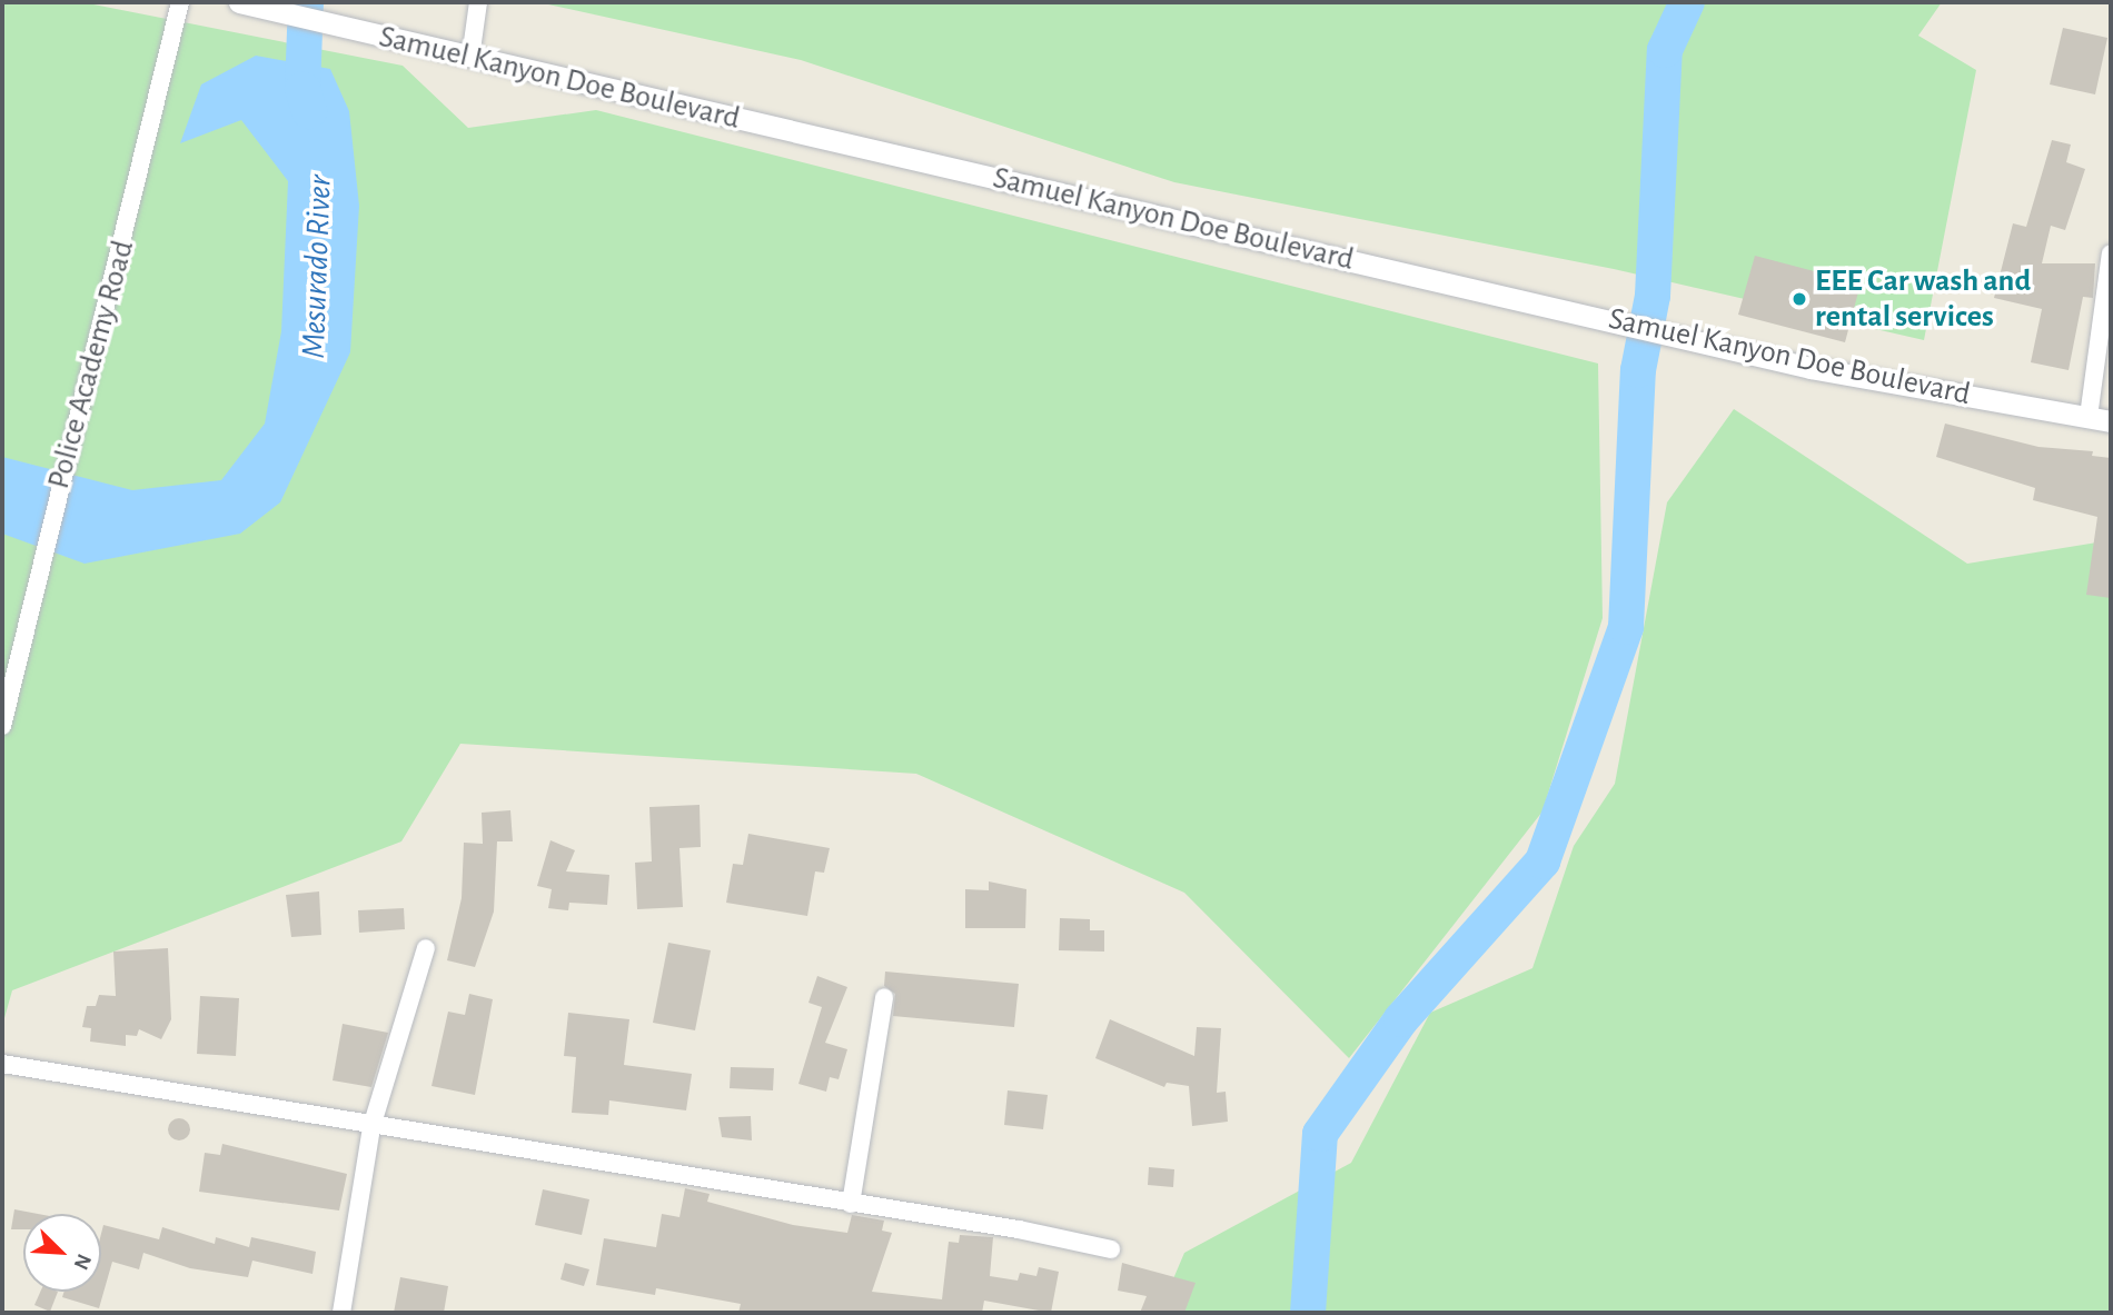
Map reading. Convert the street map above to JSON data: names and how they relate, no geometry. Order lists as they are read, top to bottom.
{
  "streets": {
    "street": ["Samuel Kanyon Doe Boulevard", "Police Academy Road"]
  },
  "water": ["Mesurado River"],
  "places": ["EEE Car wash and rental services"],
  "north": "bottom right"
}
